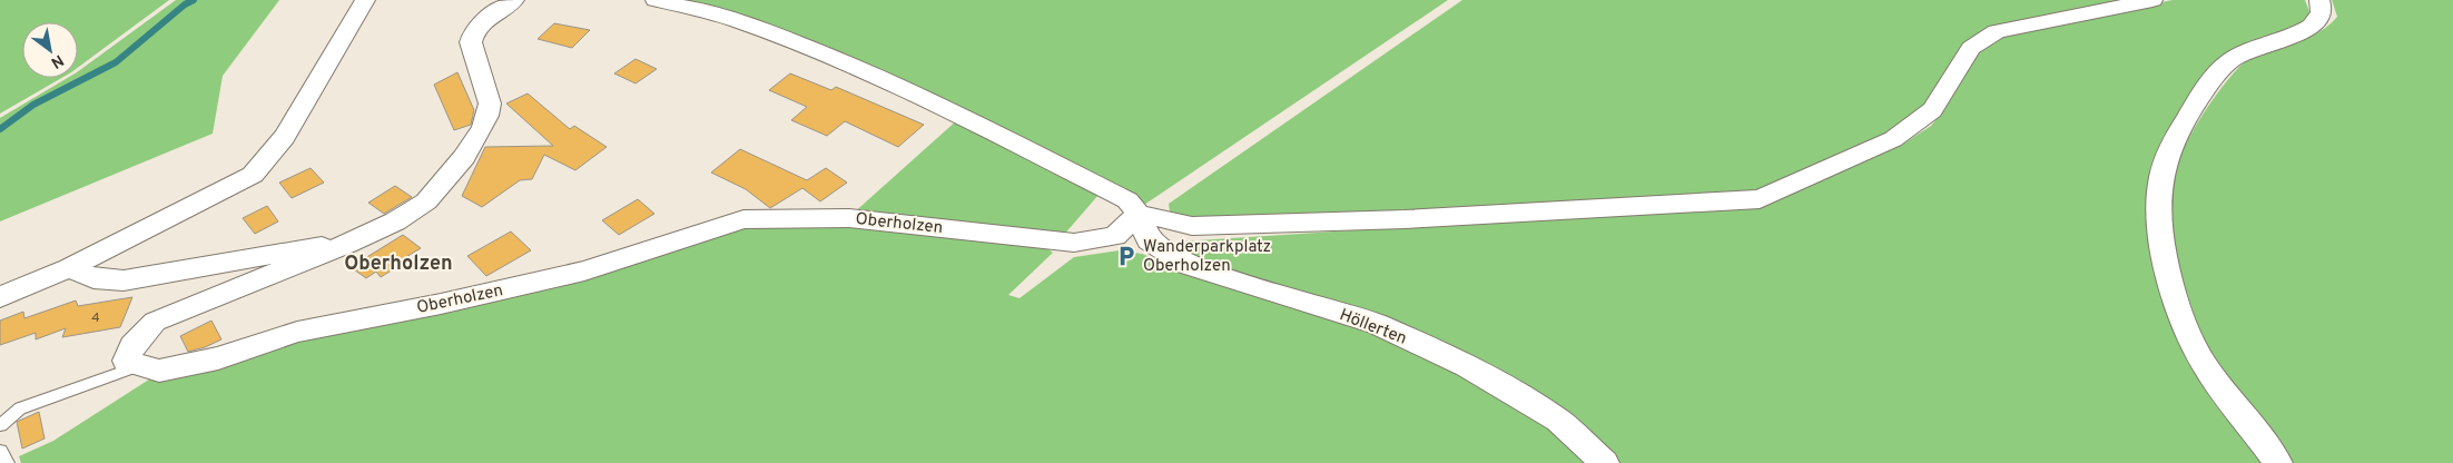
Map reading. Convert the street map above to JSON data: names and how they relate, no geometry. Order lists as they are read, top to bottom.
{
  "streets": {
    "street": ["Oberholzen", "Höllerten"]
  },
  "crossings": [
    ["Oberholzen", "Höllerten"]
  ],
  "districts": ["Oberholzen"],
  "places": {
    "parking": ["Wanderparkplatz Oberholzen"]
  },
  "house_numbers": ["4"],
  "north": "bottom right"
}
